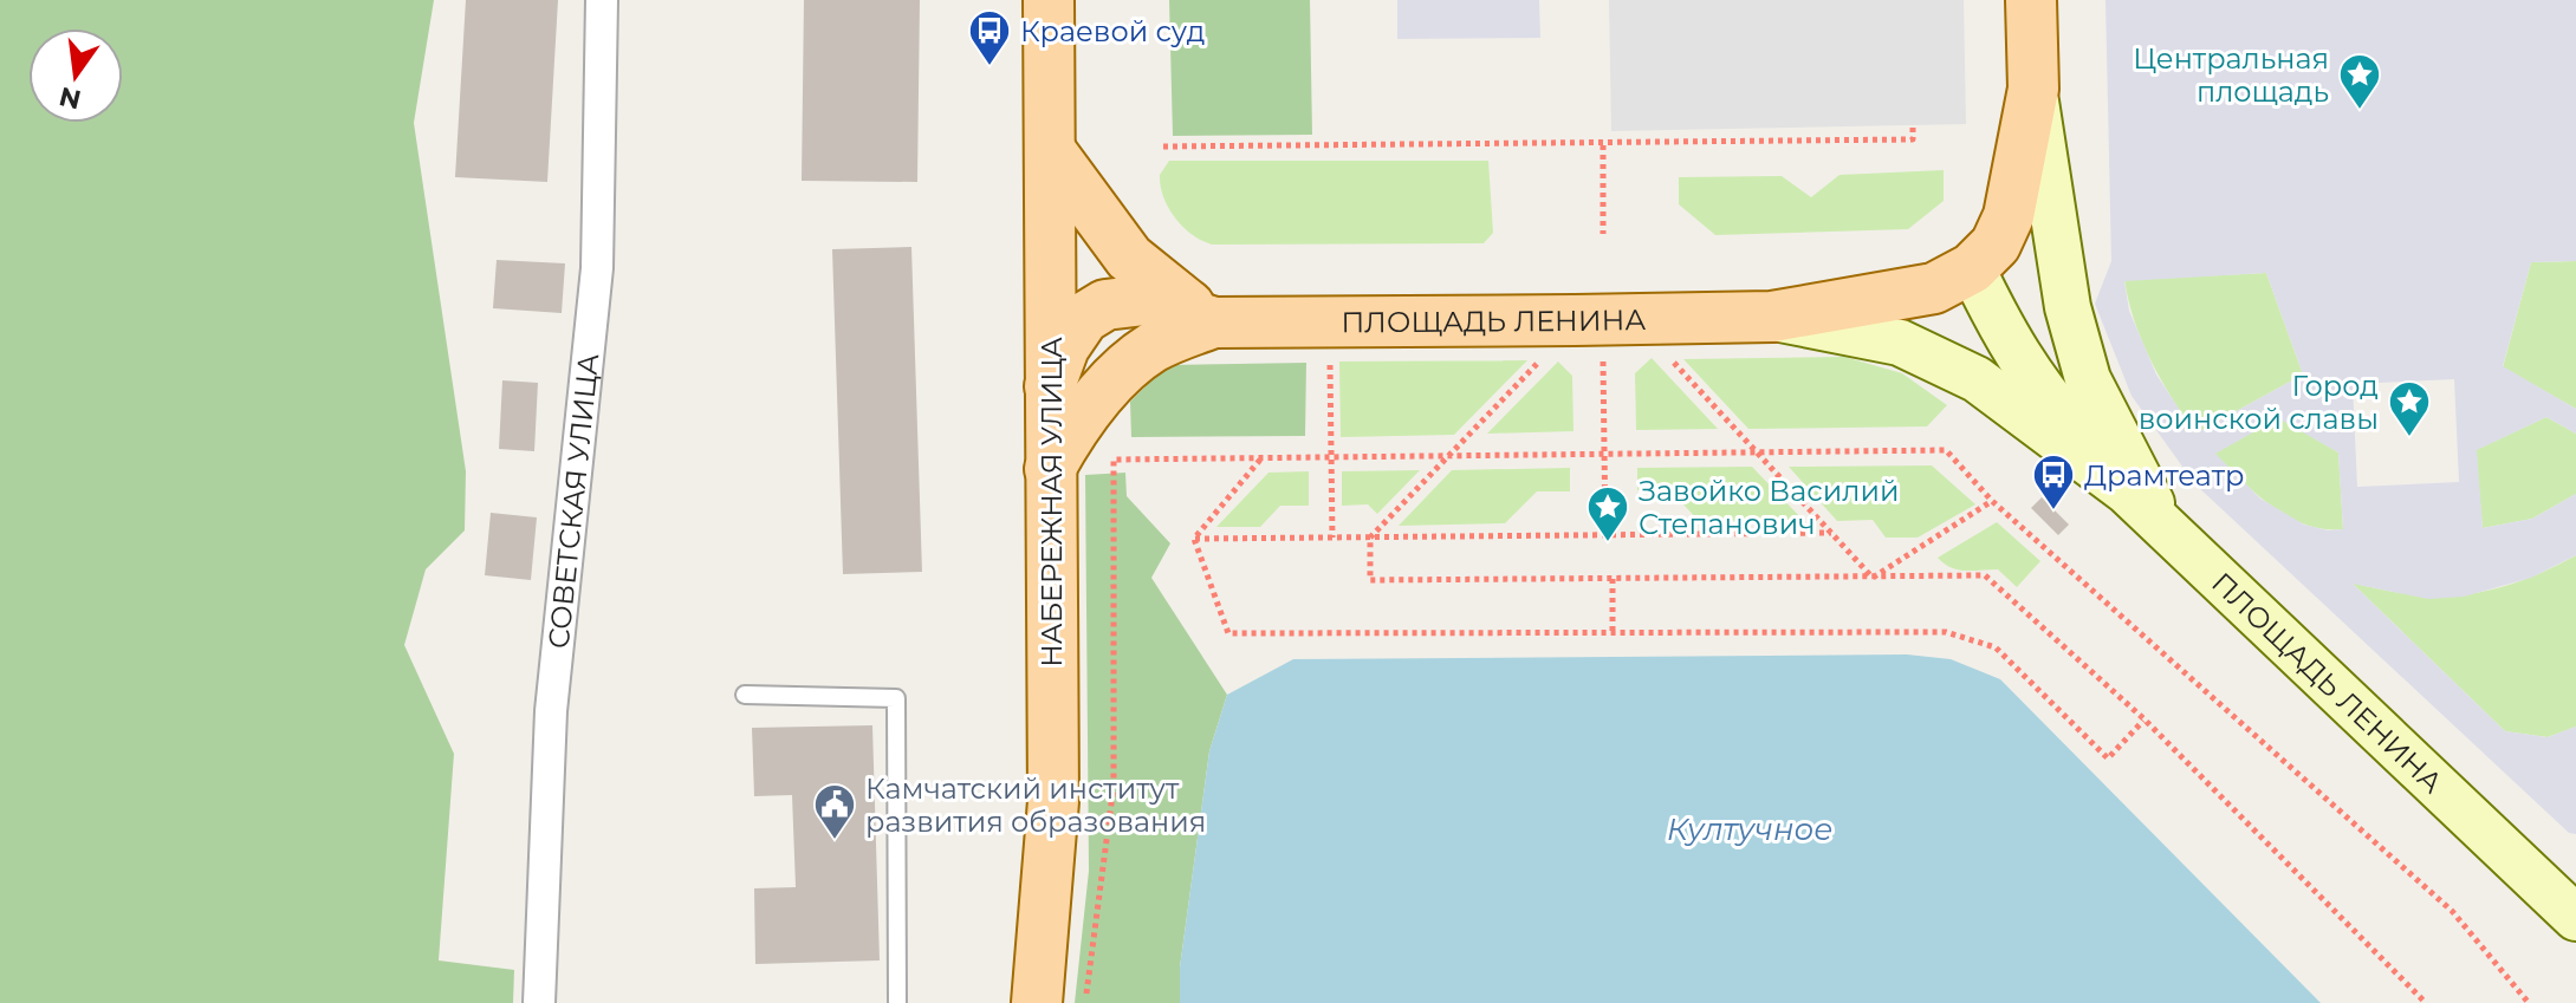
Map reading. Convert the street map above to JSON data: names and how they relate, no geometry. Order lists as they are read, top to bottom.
{
  "streets": {
    "main road": ["ПЛОЩАДЬ ЛЕНИНА", "НАБЕРЕЖНАЯ УЛИЦА"],
    "street": ["СОВЕТСКАЯ УЛИЦА"]
  },
  "water": ["Култучное"],
  "places": {
    "bus stop": ["Краевой суд", "Драмтеатр"],
    "place": ["Центральная площадь", "Город воинской славы", "Завойко Василий Степанович"],
    "public building": ["Камчатский институт развития образования"]
  },
  "north": "bottom"
}
